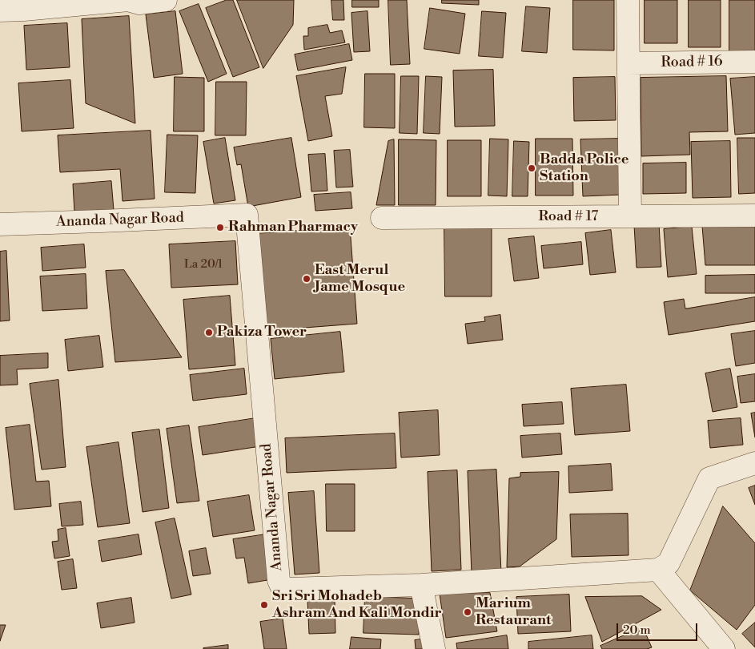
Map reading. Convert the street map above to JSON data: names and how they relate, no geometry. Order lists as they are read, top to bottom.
{
  "streets": {
    "street": ["Road # 16", "Road # 17", "Ananda Nagar Road"]
  },
  "places": [
    "Badda Police Station",
    "Rahman Pharmacy",
    "East Merul Jame Mosque",
    "Pakiza Tower",
    "Sri Sri Mohadeb Ashram And Kali Mondir",
    "Marium Restaurant"
  ],
  "house_numbers": ["La 20/1"],
  "scale_bar": "20 m"
}
